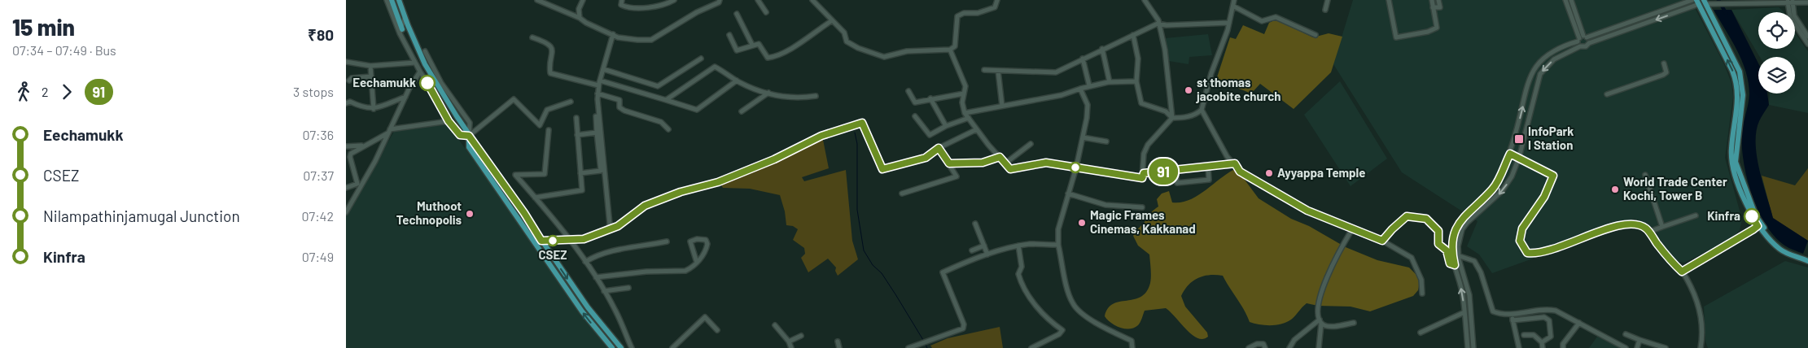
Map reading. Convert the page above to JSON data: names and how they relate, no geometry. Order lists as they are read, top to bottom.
{
  "places": {
    "other": [
      "Eechamukk",
      "st thomas jacobite church",
      "Ayyappa Temple",
      "World Trade Center Kochi, Tower B",
      "Muthoot Technopolis",
      "Kinfra",
      "Magic Frames Cinemas, Kakkanad",
      "CSEZ"
    ],
    "transit": ["InfoPark I Station"]
  },
  "lines": ["bus line 91"],
  "page": {
    "heading": ["15 min", "07:34 – 07:49 · Bus", "₹80"],
    "on_map": "91",
    "legs": ["2", "91", "3 stops"],
    "list": [
      {
        "name": "Eechamukk",
        "value": "07:36"
      },
      {
        "name": "CSEZ",
        "value": "07:37"
      },
      {
        "name": "Nilampathinjamugal Junction",
        "value": "07:42"
      },
      {
        "name": "Kinfra",
        "value": "07:49"
      }
    ]
  }
}
